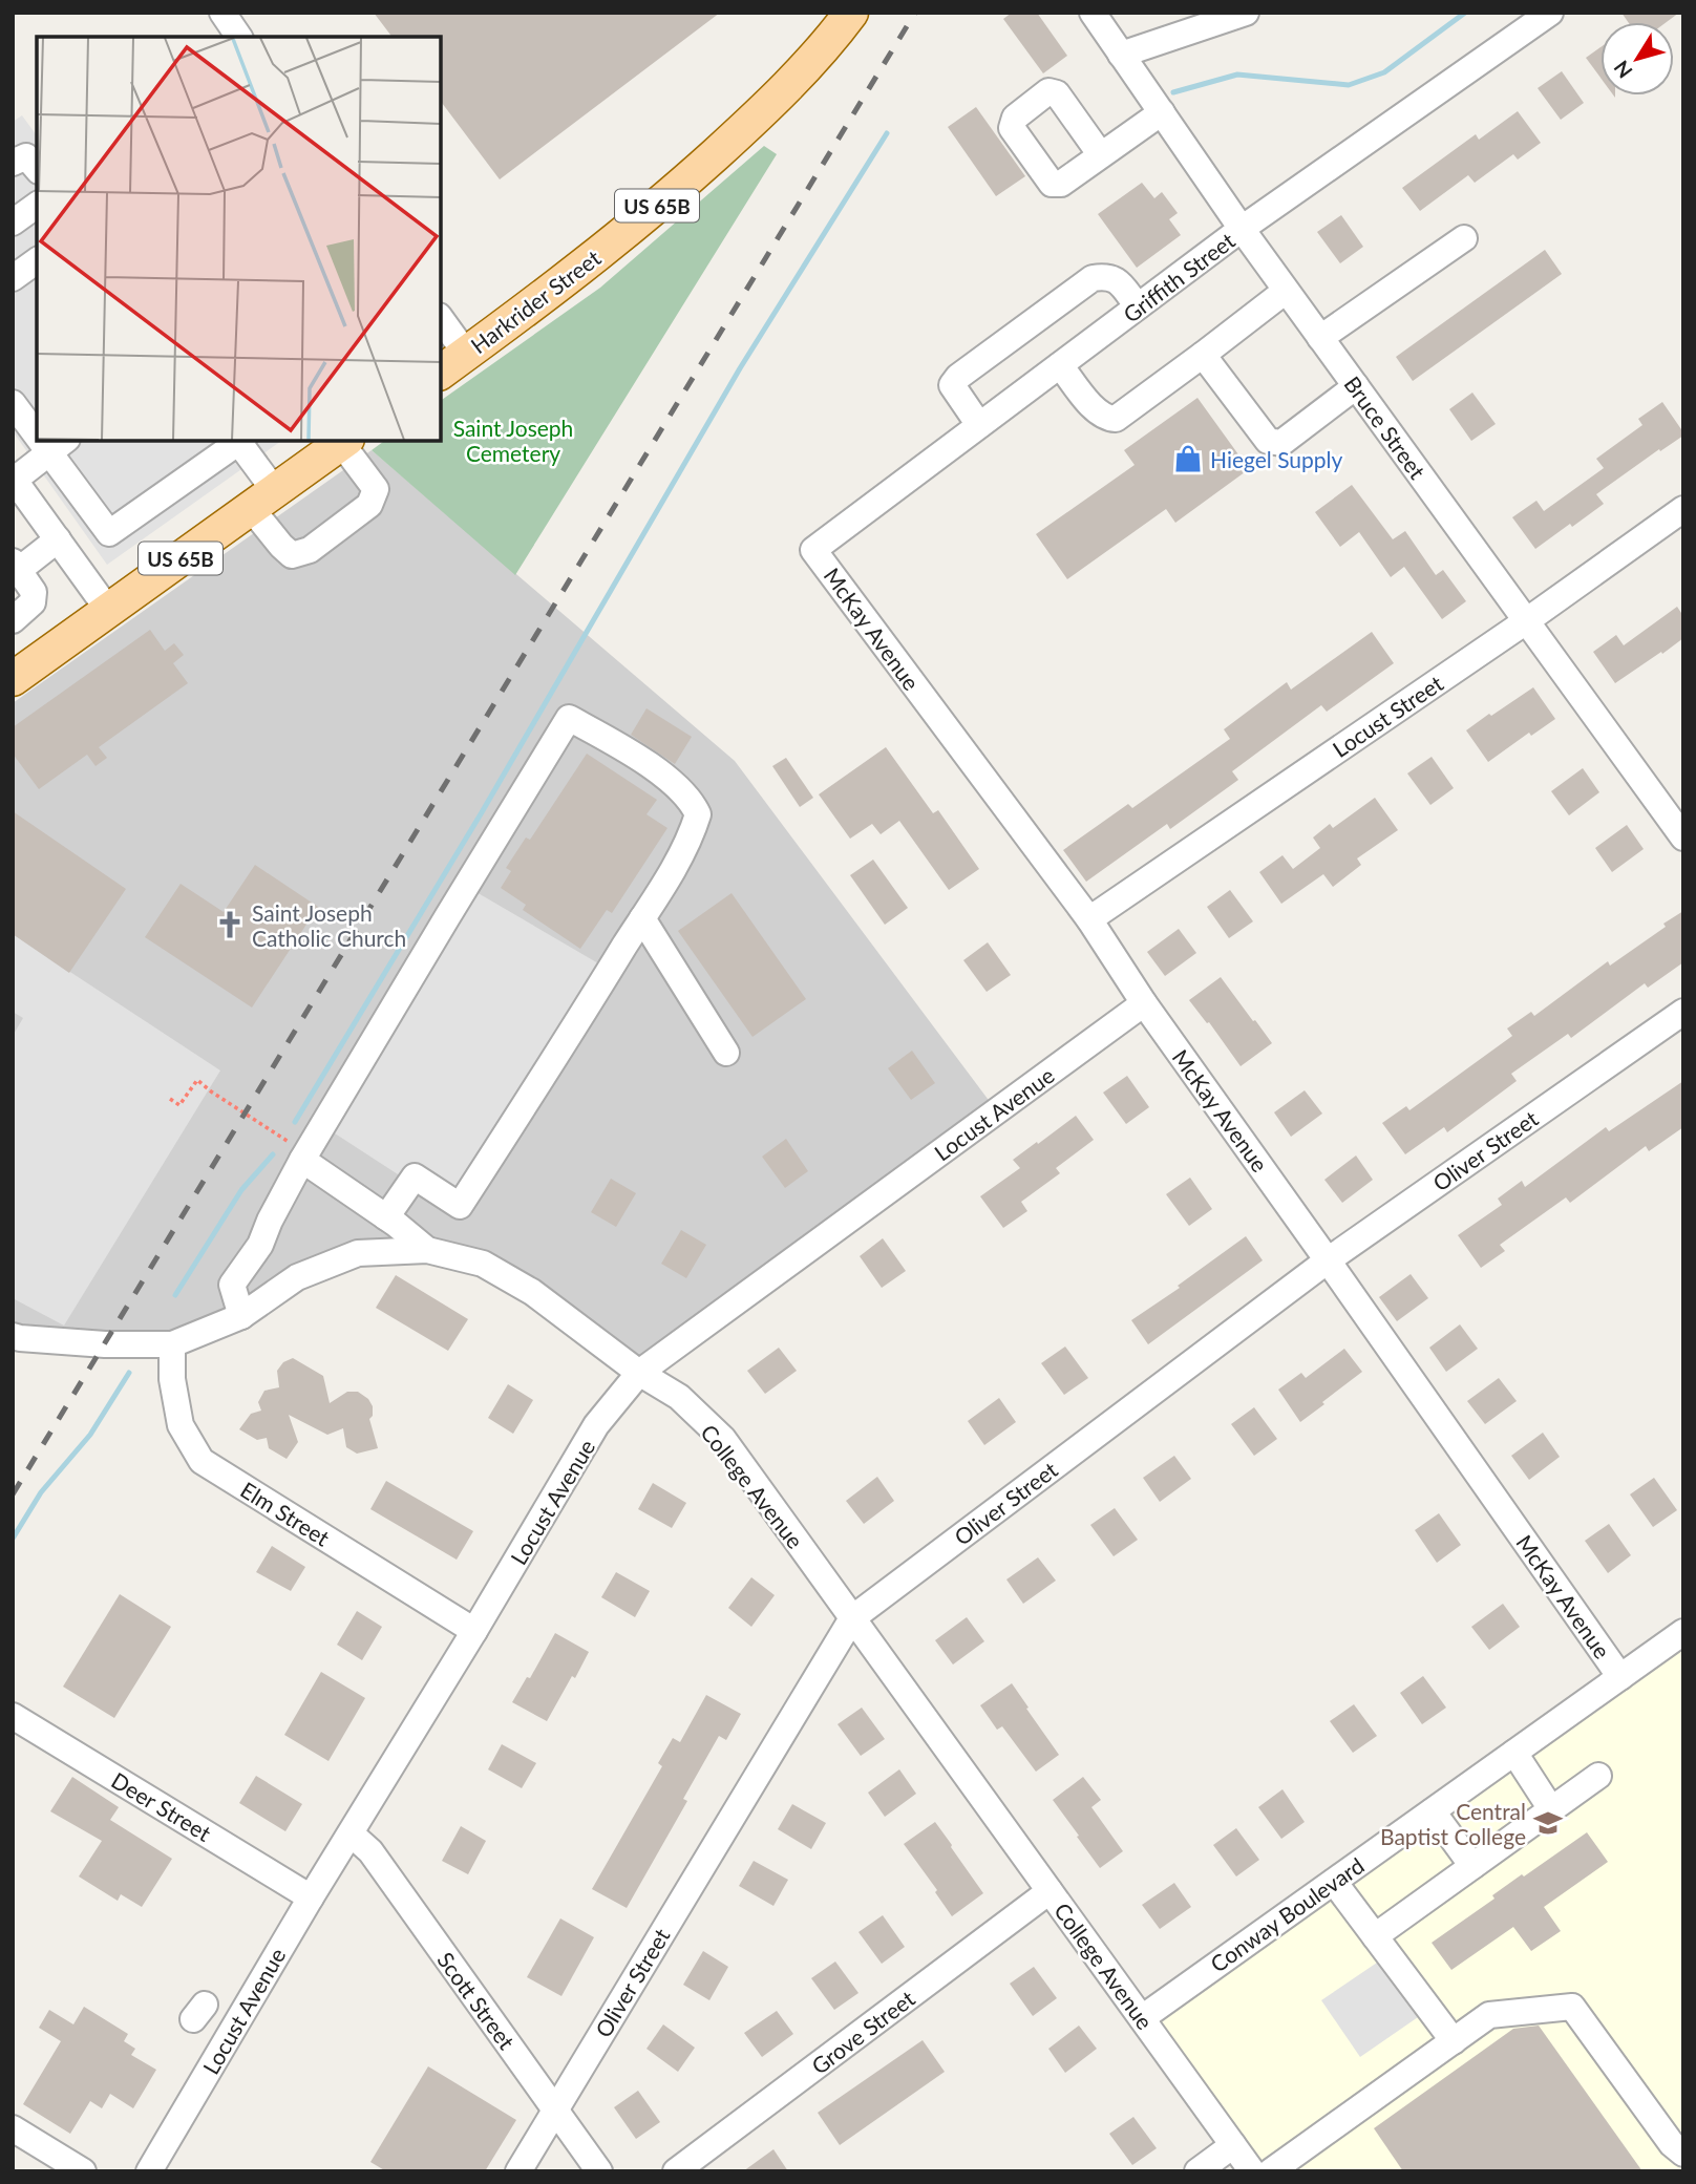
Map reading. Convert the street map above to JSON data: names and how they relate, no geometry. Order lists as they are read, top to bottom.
{
  "streets": {
    "main road": ["US 65B", "Harkrider Street"],
    "street": [
      "Griffith Street",
      "Bruce Street",
      "McKay Avenue",
      "Locust Street",
      "Locust Avenue",
      "Oliver Street",
      "College Avenue",
      "Elm Street",
      "Deer Street",
      "Conway Boulevard",
      "Scott Street",
      "Grove Street"
    ]
  },
  "crossings": [
    ["Griffith Street", "Bruce Street"],
    ["Griffith Street", "McKay Avenue"],
    ["Bruce Street", "Locust Street"],
    ["McKay Avenue", "Locust Street"],
    ["McKay Avenue", "Locust Avenue"],
    ["McKay Avenue", "Oliver Street"],
    ["McKay Avenue", "Conway Boulevard"],
    ["Locust Avenue", "College Avenue"],
    ["Locust Avenue", "Elm Street"],
    ["Locust Avenue", "Deer Street"],
    ["Locust Avenue", "Scott Street"],
    ["Oliver Street", "College Avenue"],
    ["Oliver Street", "Scott Street"],
    ["College Avenue", "Elm Street"],
    ["College Avenue", "Conway Boulevard"],
    ["College Avenue", "Grove Street"]
  ],
  "parks": ["Saint Joseph Cemetery"],
  "places": {
    "shop": ["Hiegel Supply"],
    "church": ["Saint Joseph Catholic Church"],
    "school or university": ["Central Baptist College"]
  },
  "north": "bottom left"
}
